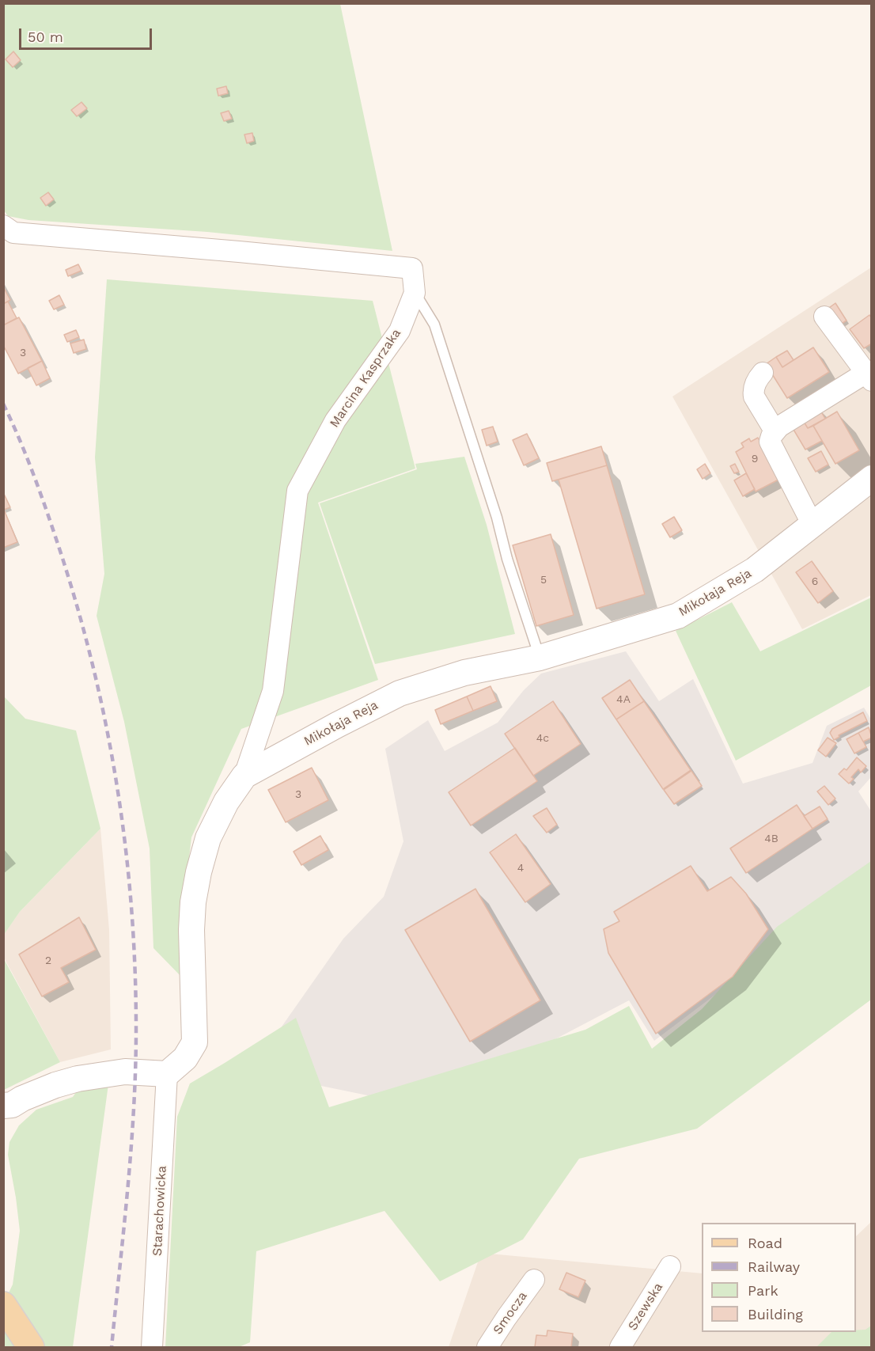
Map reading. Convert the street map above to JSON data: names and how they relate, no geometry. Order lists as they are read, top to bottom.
{
  "streets": {
    "street": [
      "Marcina Kasprzaka",
      "Mikołaja Reja",
      "Starachowicka",
      "Szewska",
      "Smocza"
    ]
  },
  "crossings": [
    ["Marcina Kasprzaka", "Mikołaja Reja"],
    ["Mikołaja Reja", "Starachowicka"]
  ],
  "house_numbers": [
    "3",
    "9",
    "5",
    "6",
    "4A",
    "4c",
    "3",
    "4B",
    "4",
    "2"
  ],
  "legend": [
    "Road",
    "Railway",
    "Park",
    "Building"
  ],
  "scale_bar": "50 m"
}
